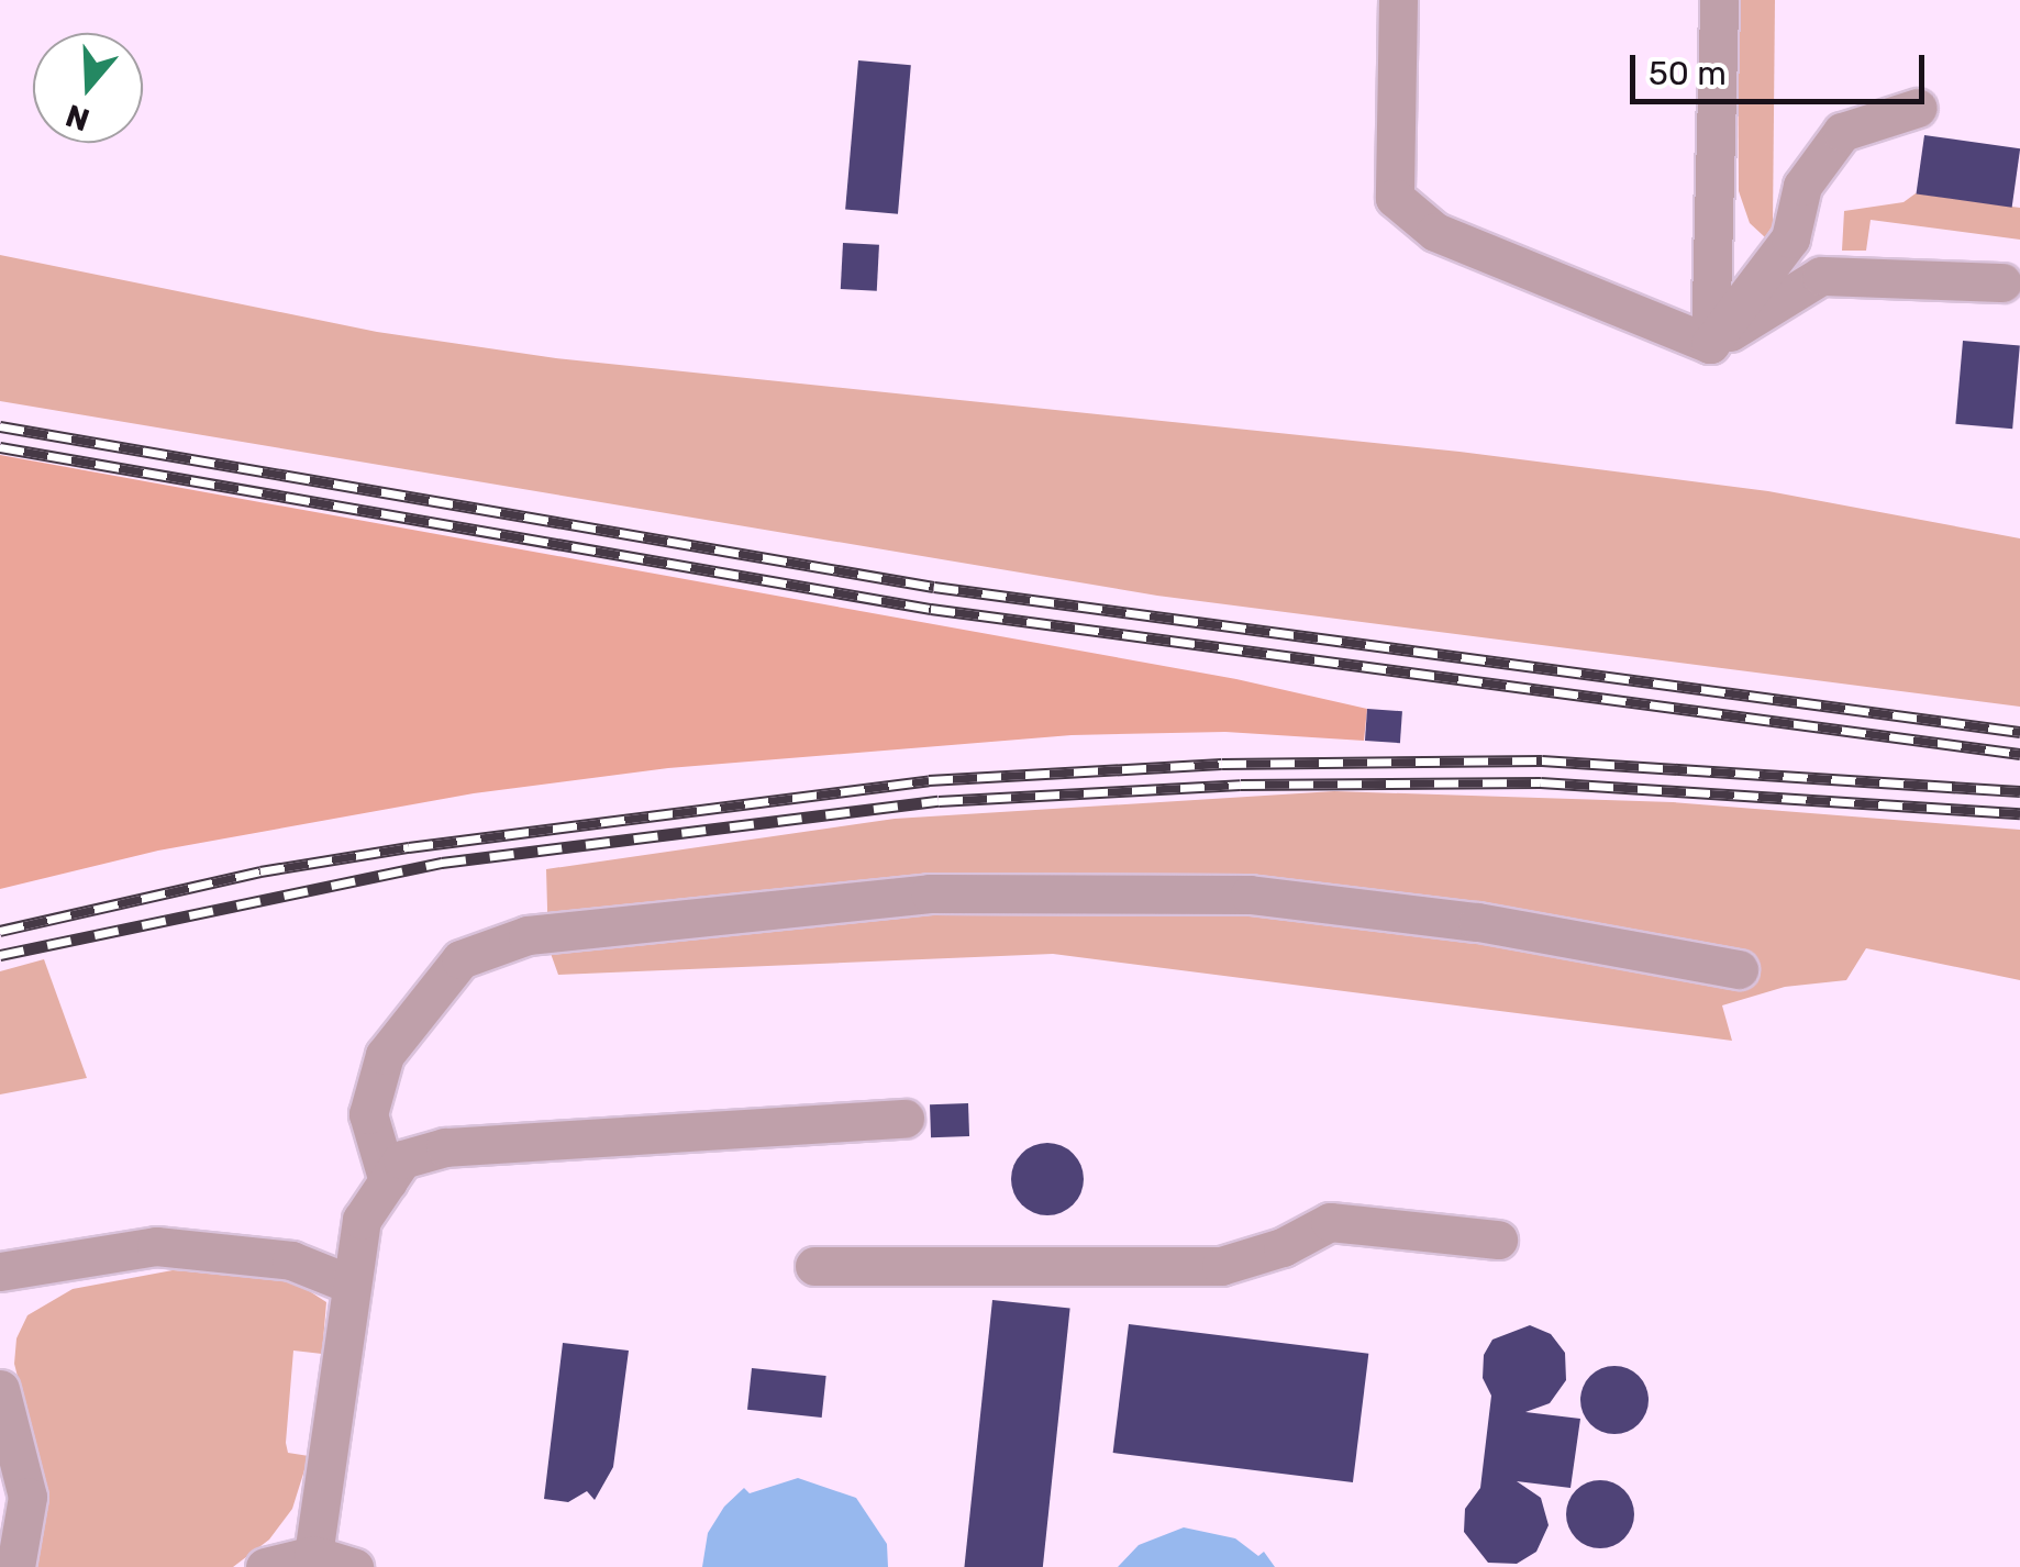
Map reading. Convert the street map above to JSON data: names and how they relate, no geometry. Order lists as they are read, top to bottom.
{
  "scale_bar": "50 m",
  "north": "bottom"
}
